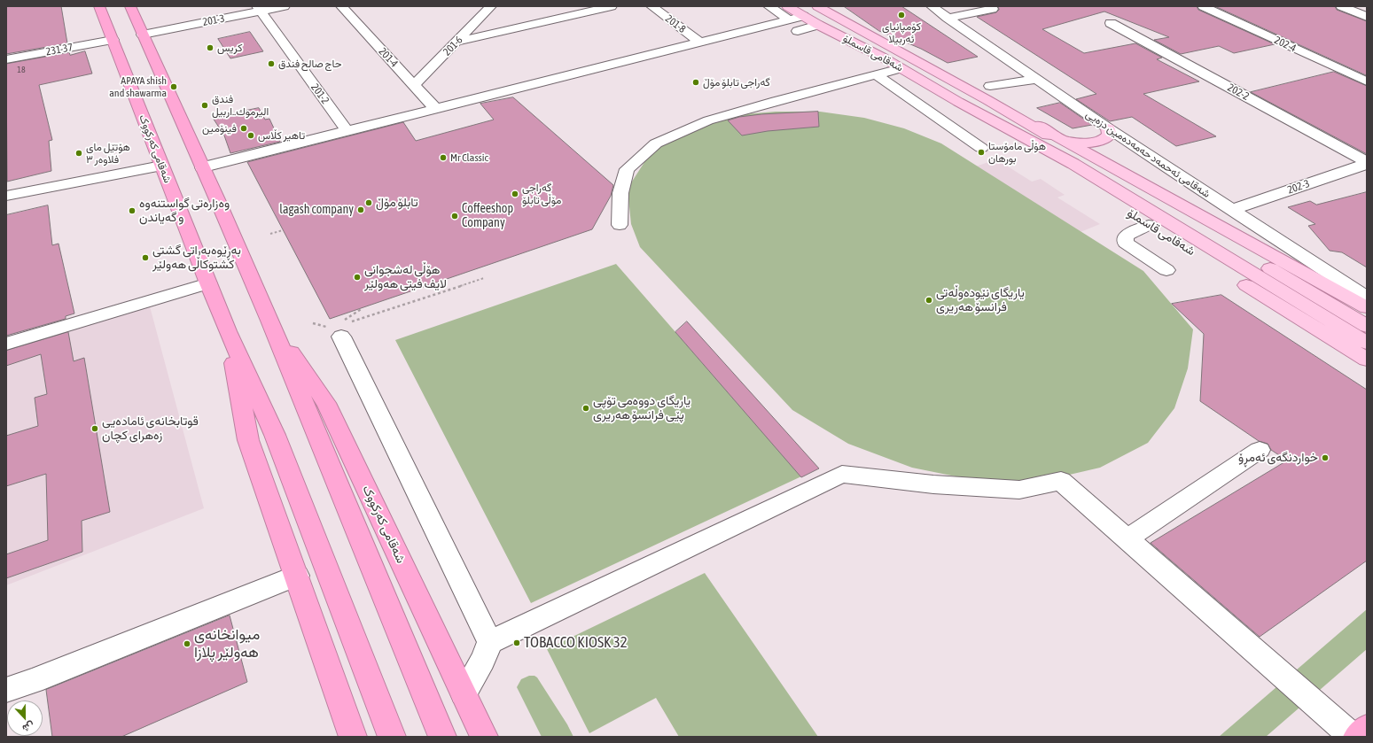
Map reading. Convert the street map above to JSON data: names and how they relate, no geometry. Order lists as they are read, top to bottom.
{
  "streets": {
    "highway": ["شەقامی کەرکووک"],
    "main road": ["شەقامی قاسملۆ"],
    "street": [
      "201-3",
      "201-8",
      "202-4",
      "201-6",
      "231-37",
      "201-4",
      "202-2",
      "201-2",
      "شەقامی ئەحمەد حەمەدەمین دزەیی",
      "202-3"
    ]
  },
  "crossings": [
    ["201-3", "201-2"],
    ["201-3", "شەقامی کەرکووک"],
    ["201-6", "201-4"],
    ["231-37", "شەقامی کەرکووک"],
    ["202-2", "202-3"],
    ["شەقامی ئەحمەد حەمەدەمین دزەیی", "202-3"]
  ],
  "places": [
    "کۆمپانیای ئەربیلا",
    "كريس",
    "حاج صالح فندق",
    "گەراجی تابلۆ مۆڵ",
    "APAYA shish and shawarma",
    "فندق اليرموك..اربيل",
    "فینۆمین",
    "تاهیر کڵاس",
    "هۆڵی مامۆستا بورهان",
    "هۆتێل مای فلاوەر ٣",
    "Mr Classic",
    "گەراجی مۆڵی تابلۆ",
    "تابلۆ مۆڵ",
    "lagash company",
    "وەزارەتی گواستنەوە و گەیاندن",
    "Coffeeshop Company",
    "بەڕێوەبەراتی گشتی کشتوکاڵی هەولێر",
    "هۆڵی لەشجوانی لایف فیتی هەولێر",
    "یاریگای نێودەوڵەتی فرانسۆ هەریری",
    "یاریگای دووەمی تۆپی پێی فرانسۆ هەریری",
    "قوتابخانەی ئامادەیی زەهرای کچان",
    "خواردنگەی ئەمڕۆ",
    "TOBACCO KIOSK 32",
    "میوانخانەی هەولێر پلازا"
  ],
  "house_numbers": ["18"],
  "north": "bottom"
}
